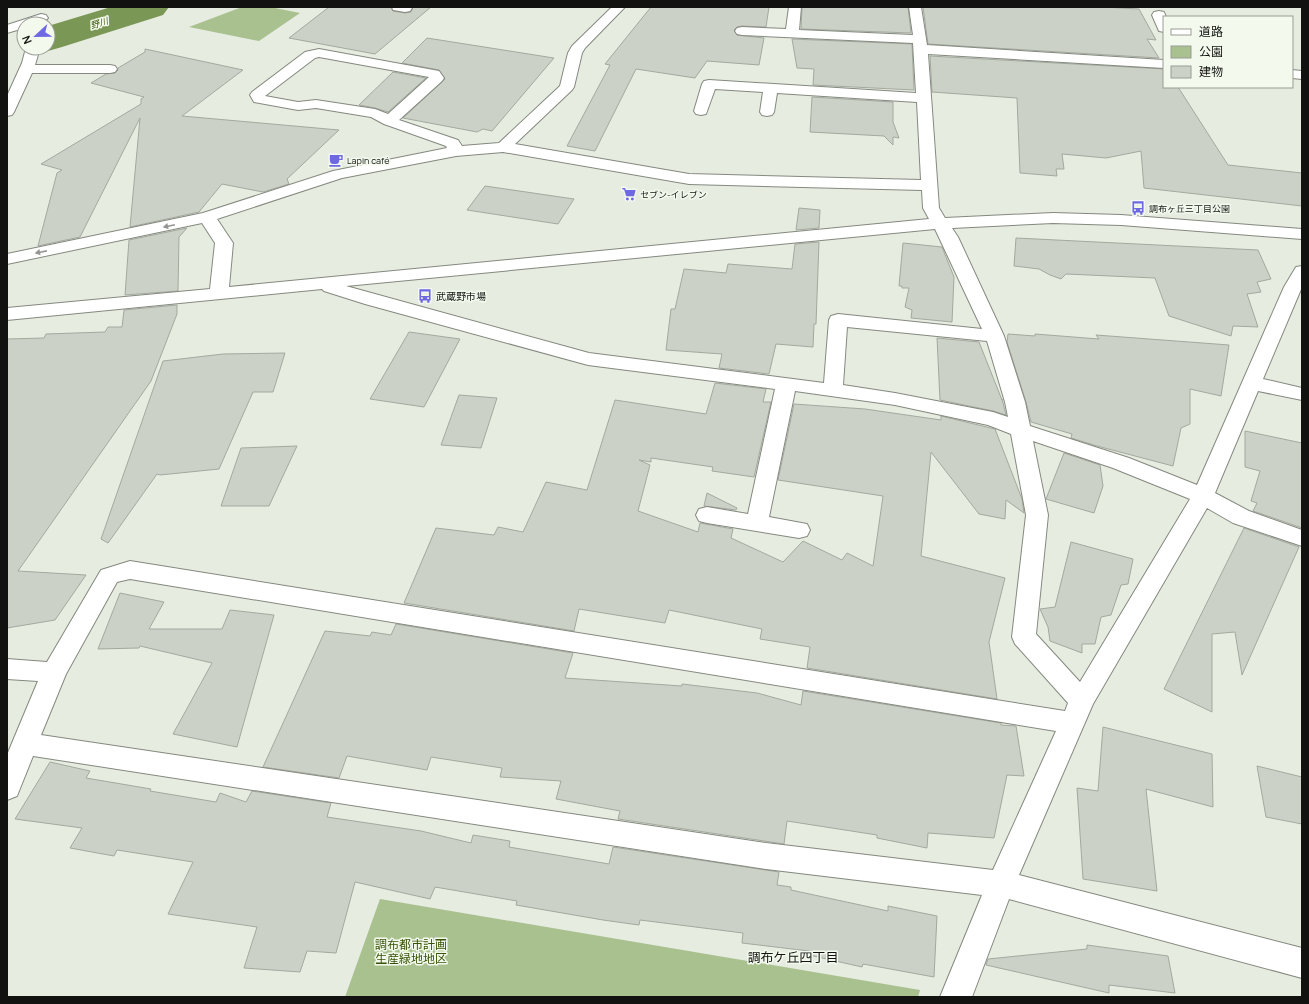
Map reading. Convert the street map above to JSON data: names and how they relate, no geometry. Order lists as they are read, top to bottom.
{
  "districts": ["調布ケ丘四丁目"],
  "water": ["野川"],
  "parks": ["調布都市計画 生産緑地地区"],
  "places": {
    "cafe": ["Lapin café"],
    "supermarket": ["セブン-イレブン"],
    "bus stop": ["調布ヶ丘三丁目公園", "武蔵野市場"]
  },
  "legend": ["道路", "公園", "建物"],
  "north": "left"
}
